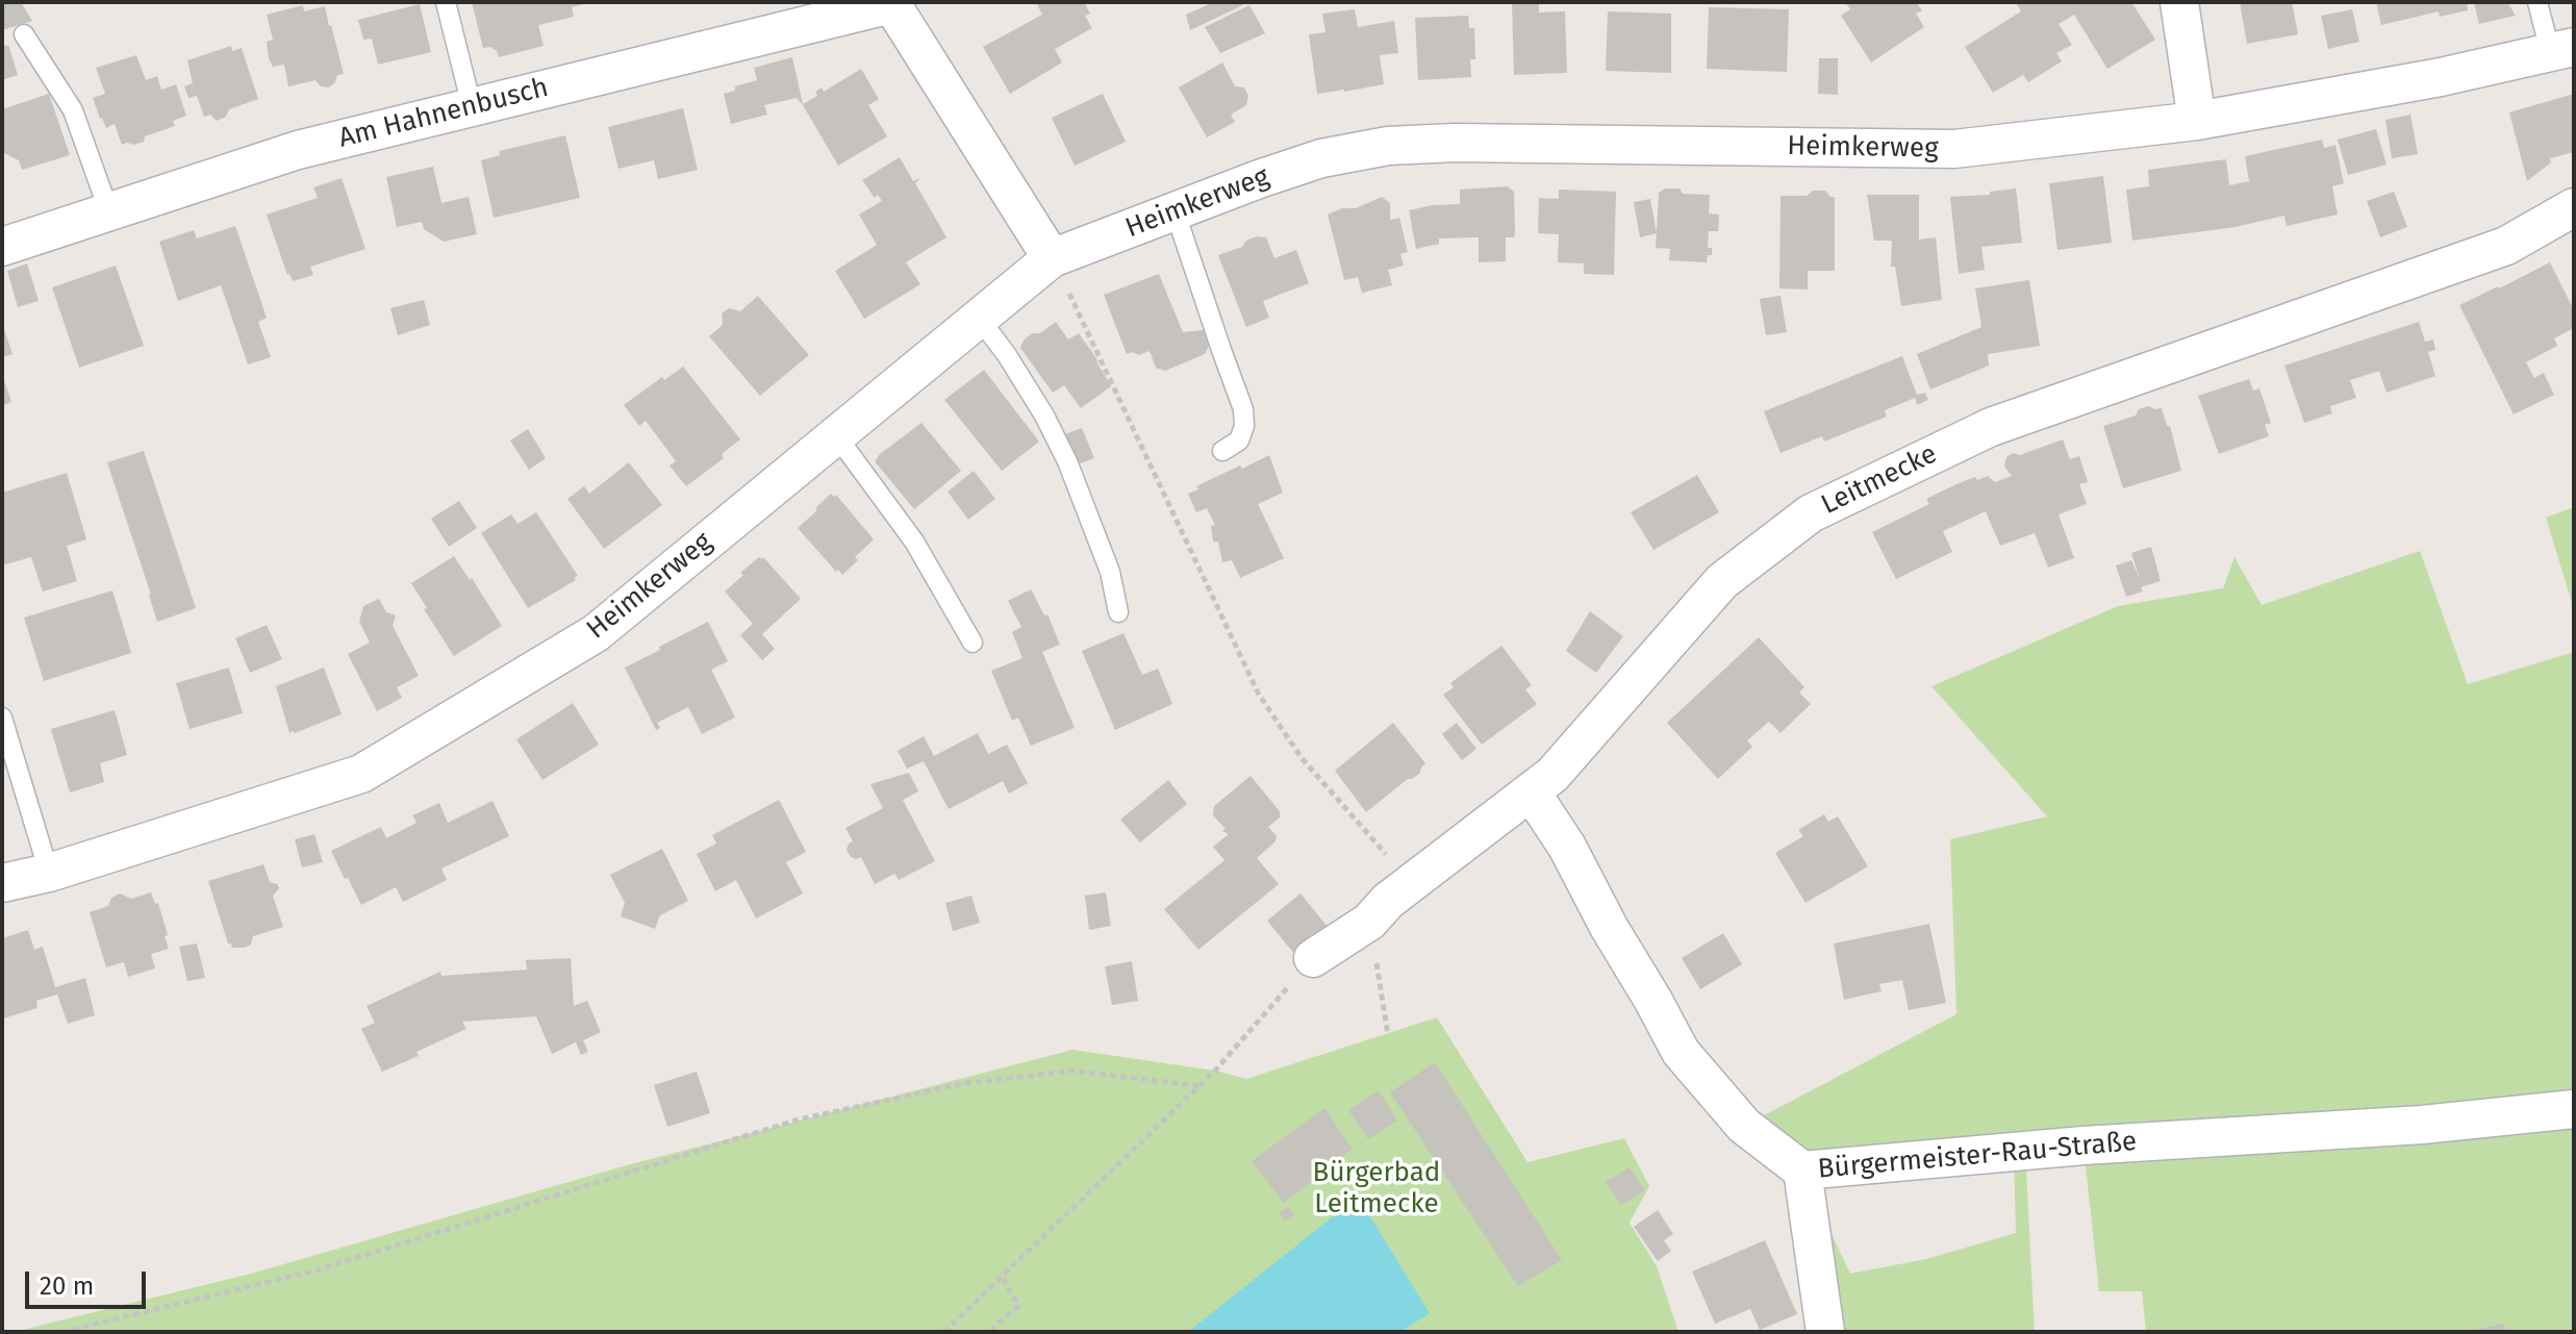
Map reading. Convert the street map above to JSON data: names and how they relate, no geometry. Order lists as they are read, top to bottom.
{
  "streets": {
    "street": [
      "Am Hahnenbusch",
      "Heimkerweg",
      "Leitmecke",
      "Bürgermeister-Rau-Straße"
    ]
  },
  "crossings": [
    ["Leitmecke", "Bürgermeister-Rau-Straße"]
  ],
  "parks": ["Bürgerbad Leitmecke"],
  "scale_bar": "20 m"
}
